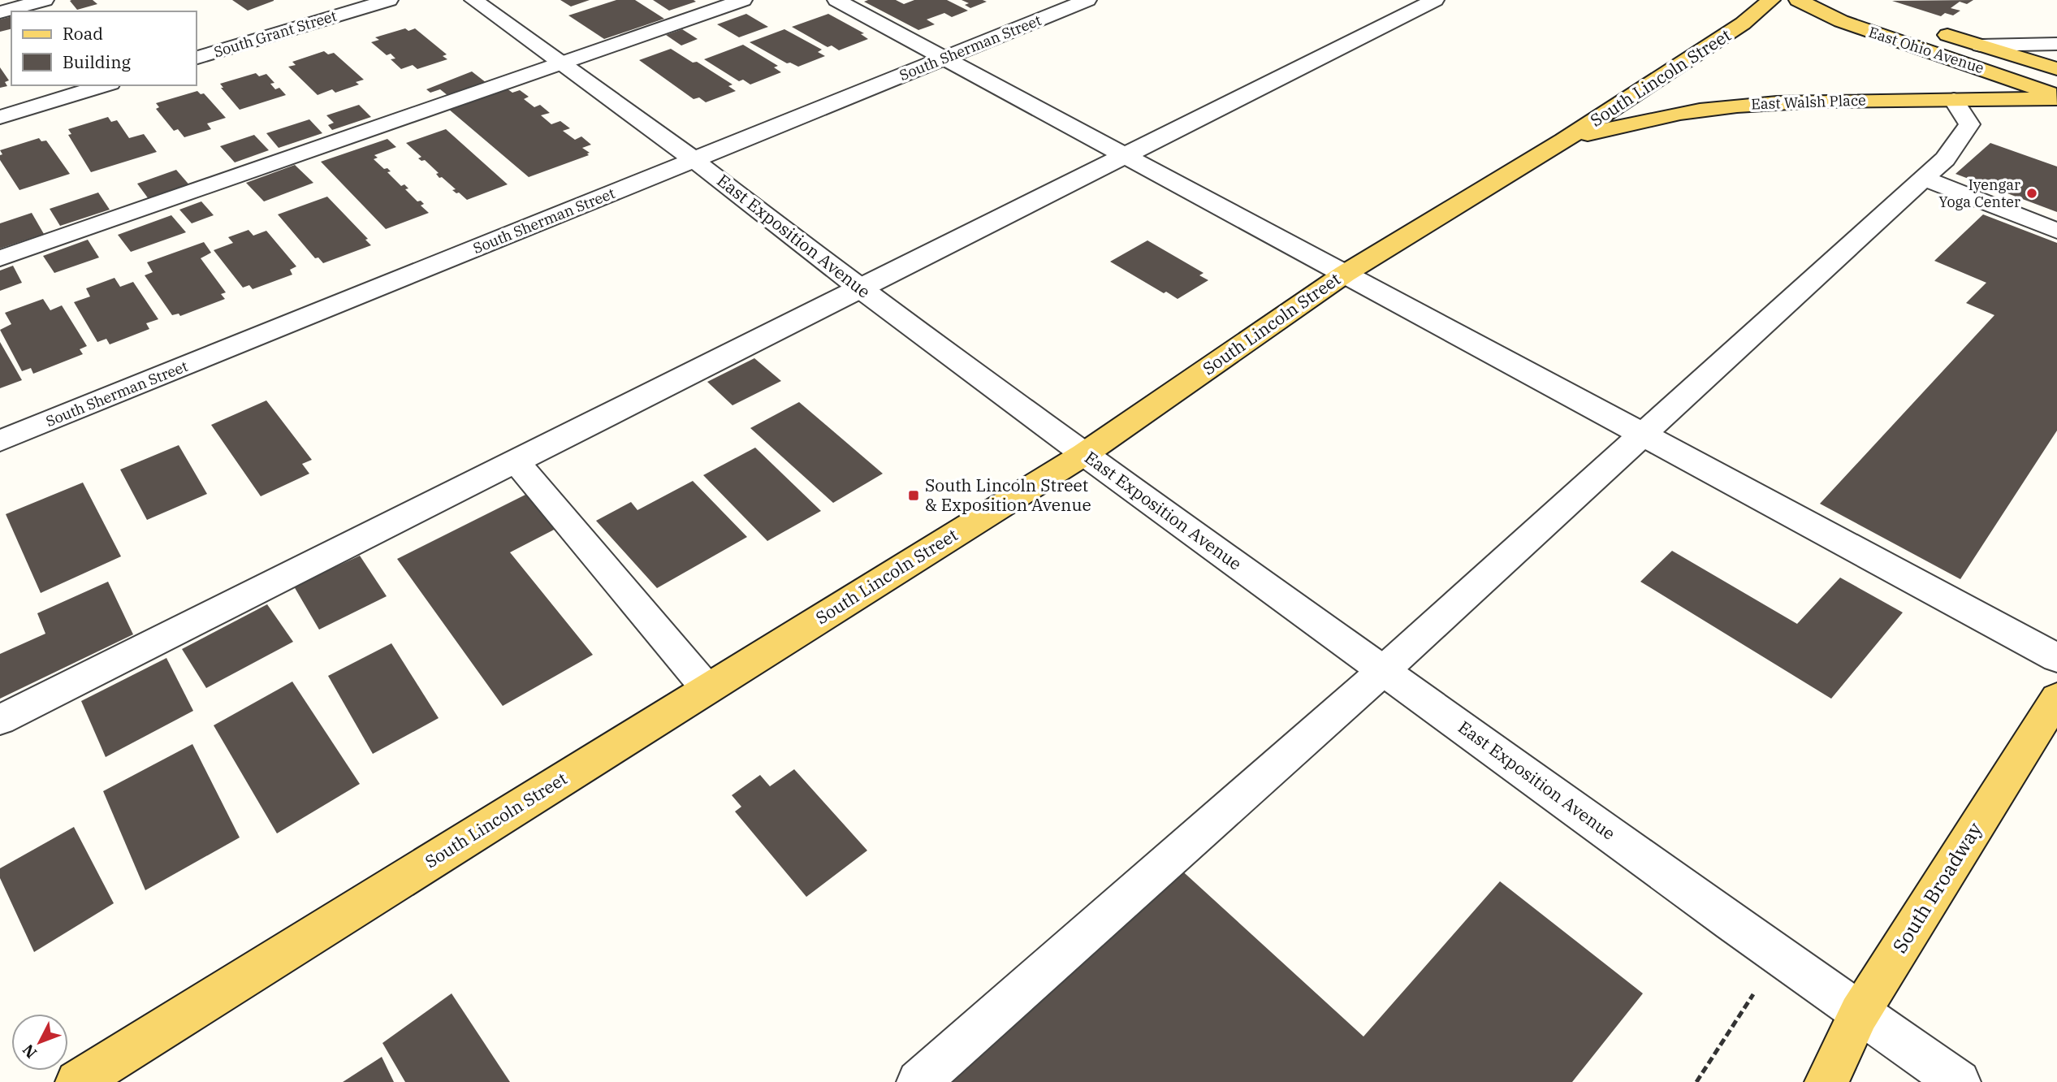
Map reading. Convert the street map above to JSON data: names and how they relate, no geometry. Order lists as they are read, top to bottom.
{
  "streets": {
    "main road": [
      "East Ohio Avenue",
      "South Lincoln Street",
      "East Walsh Place",
      "South Broadway"
    ],
    "street": ["South Grant Street", "South Sherman Street", "East Exposition Avenue"]
  },
  "crossings": [
    ["South Sherman Street", "East Exposition Avenue"],
    ["East Ohio Avenue", "East Walsh Place"],
    ["South Lincoln Street", "East Walsh Place"],
    ["South Lincoln Street", "East Exposition Avenue"],
    ["East Exposition Avenue", "South Broadway"]
  ],
  "places": {
    "other": ["Iyengar Yoga Center"],
    "transit": ["South Lincoln Street & Exposition Avenue"]
  },
  "legend": ["Road", "Building"],
  "north": "bottom left"
}
